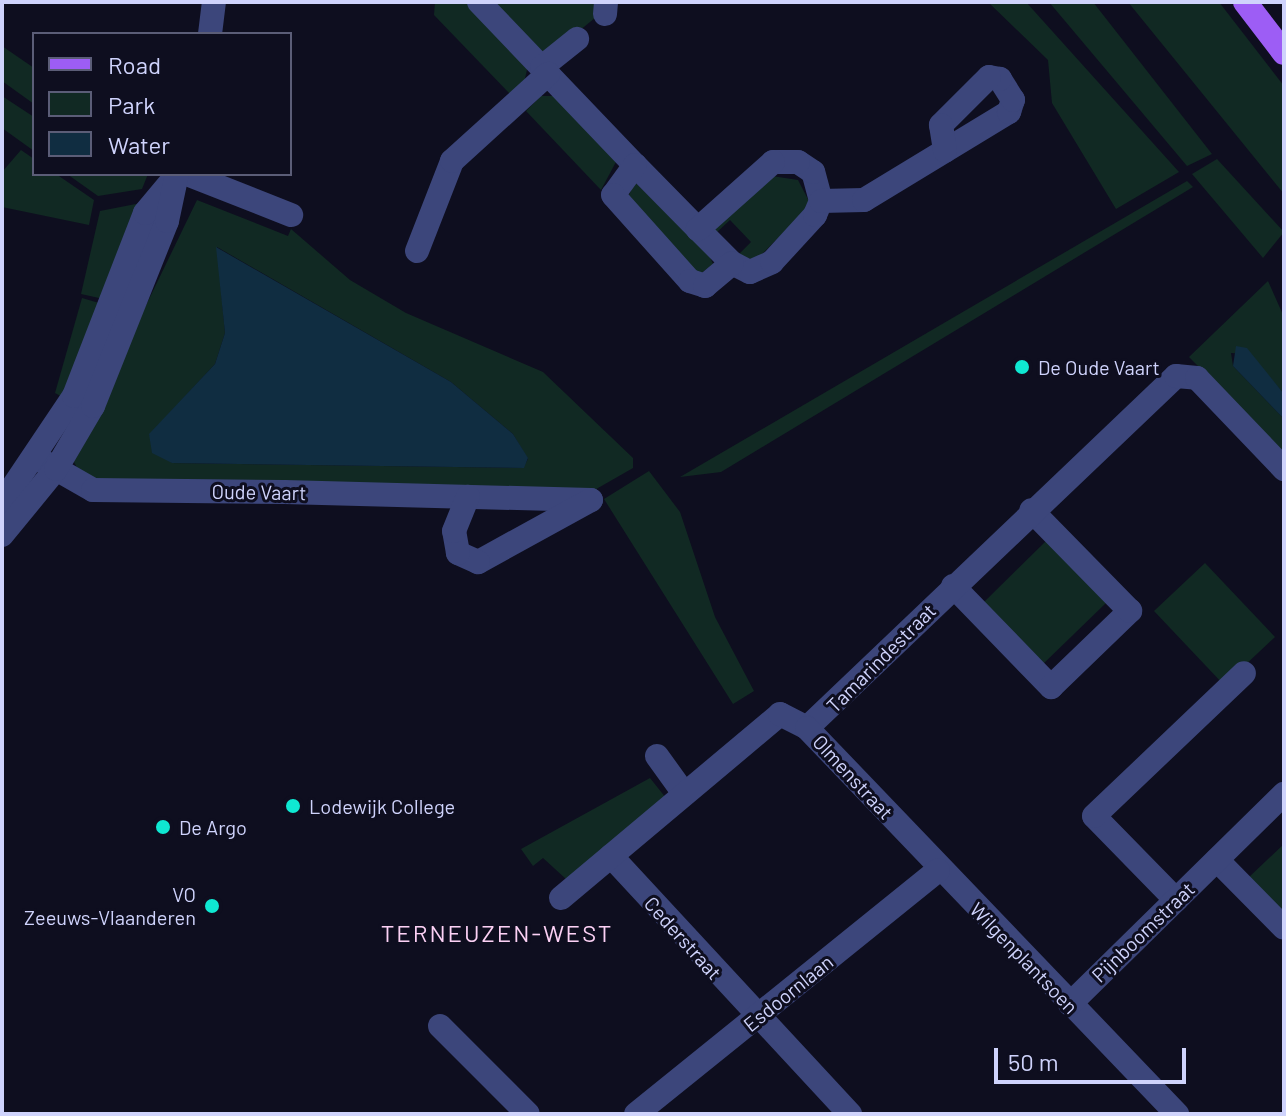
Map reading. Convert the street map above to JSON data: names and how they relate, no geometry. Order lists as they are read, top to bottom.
{
  "streets": {
    "street": [
      "Oude Vaart",
      "Tamarindestraat",
      "Olmenstraat",
      "Pijnboomstraat",
      "Cederstraat",
      "Wilgenplantsoen",
      "Esdoornlaan"
    ]
  },
  "crossings": [
    ["Tamarindestraat", "Olmenstraat"],
    ["Olmenstraat", "Cederstraat"],
    ["Olmenstraat", "Wilgenplantsoen"],
    ["Olmenstraat", "Esdoornlaan"],
    ["Pijnboomstraat", "Wilgenplantsoen"],
    ["Cederstraat", "Esdoornlaan"],
    ["Wilgenplantsoen", "Esdoornlaan"]
  ],
  "districts": ["TERNEUZEN-WEST"],
  "places": [
    "De Oude Vaart",
    "Lodewijk College",
    "De Argo",
    "VO Zeeuws-Vlaanderen"
  ],
  "legend": ["Road", "Park", "Water"],
  "scale_bar": "50 m"
}
